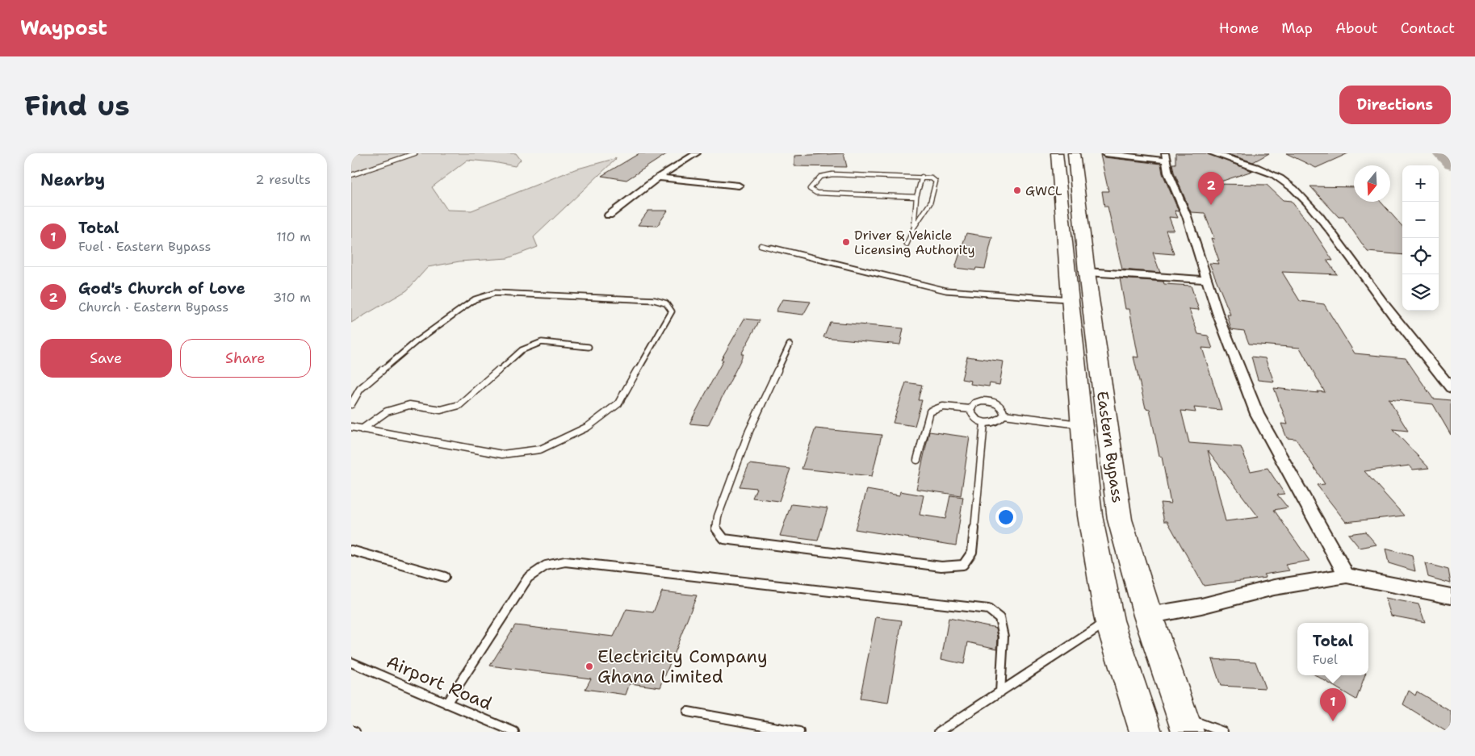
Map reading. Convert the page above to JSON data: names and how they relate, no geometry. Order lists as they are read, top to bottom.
{
  "streets": {
    "highway": ["Eastern Bypass"],
    "lane": ["Airport Road"]
  },
  "places": ["GWCL", "Driver & Vehicle Licensing Authority", "Electricity Company Ghana Limited"],
  "north": "bottom",
  "page": {
    "header": "Waypost",
    "nav": [
      "Home",
      "Map",
      "About",
      "Contact"
    ],
    "buttons": [
      "Directions",
      ["Save", "Share"]
    ],
    "title": "Find us",
    "heading": ["Nearby", "2 results"],
    "map_buttons": ["+", "−"],
    "pins": ["2", "1"],
    "list": [
      {
        "mark": "1",
        "name": "Total",
        "note": "Fuel · Eastern Bypass",
        "value": "110 m"
      },
      {
        "mark": "2",
        "name": "God's Church of Love",
        "note": "Church · Eastern Bypass",
        "value": "310 m"
      }
    ],
    "popup": ["Total", "Fuel"]
  }
}
